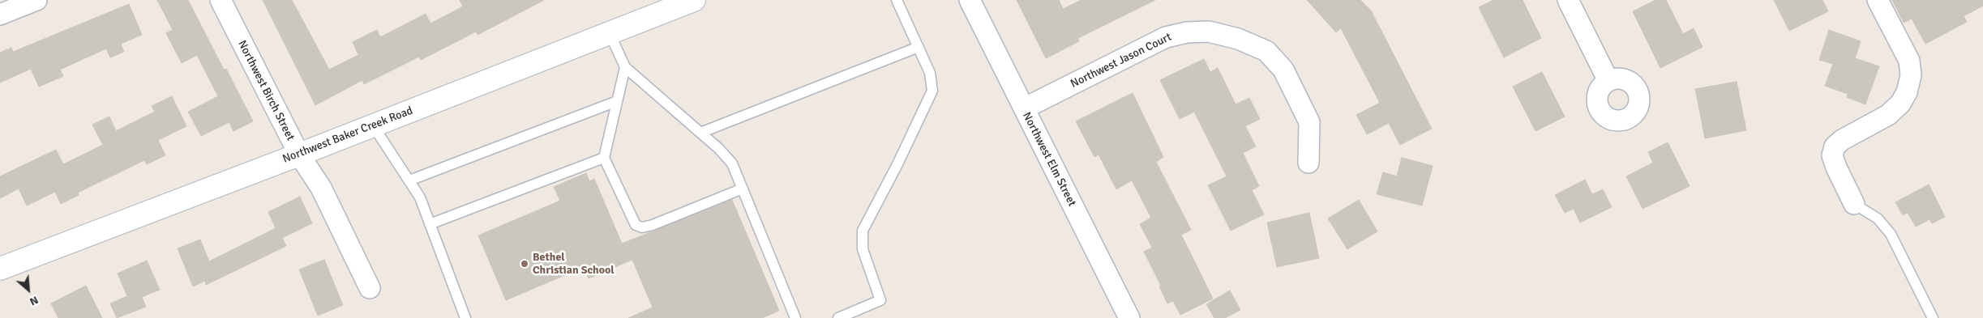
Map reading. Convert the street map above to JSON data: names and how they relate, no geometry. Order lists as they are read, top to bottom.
{
  "streets": {
    "main road": ["Northwest Baker Creek Road"],
    "street": ["Northwest Jason Court", "Northwest Birch Street", "Northwest Elm Street"]
  },
  "crossings": [
    ["Northwest Jason Court", "Northwest Elm Street"],
    ["Northwest Birch Street", "Northwest Baker Creek Road"]
  ],
  "places": ["Bethel Christian School"],
  "north": "bottom right"
}
